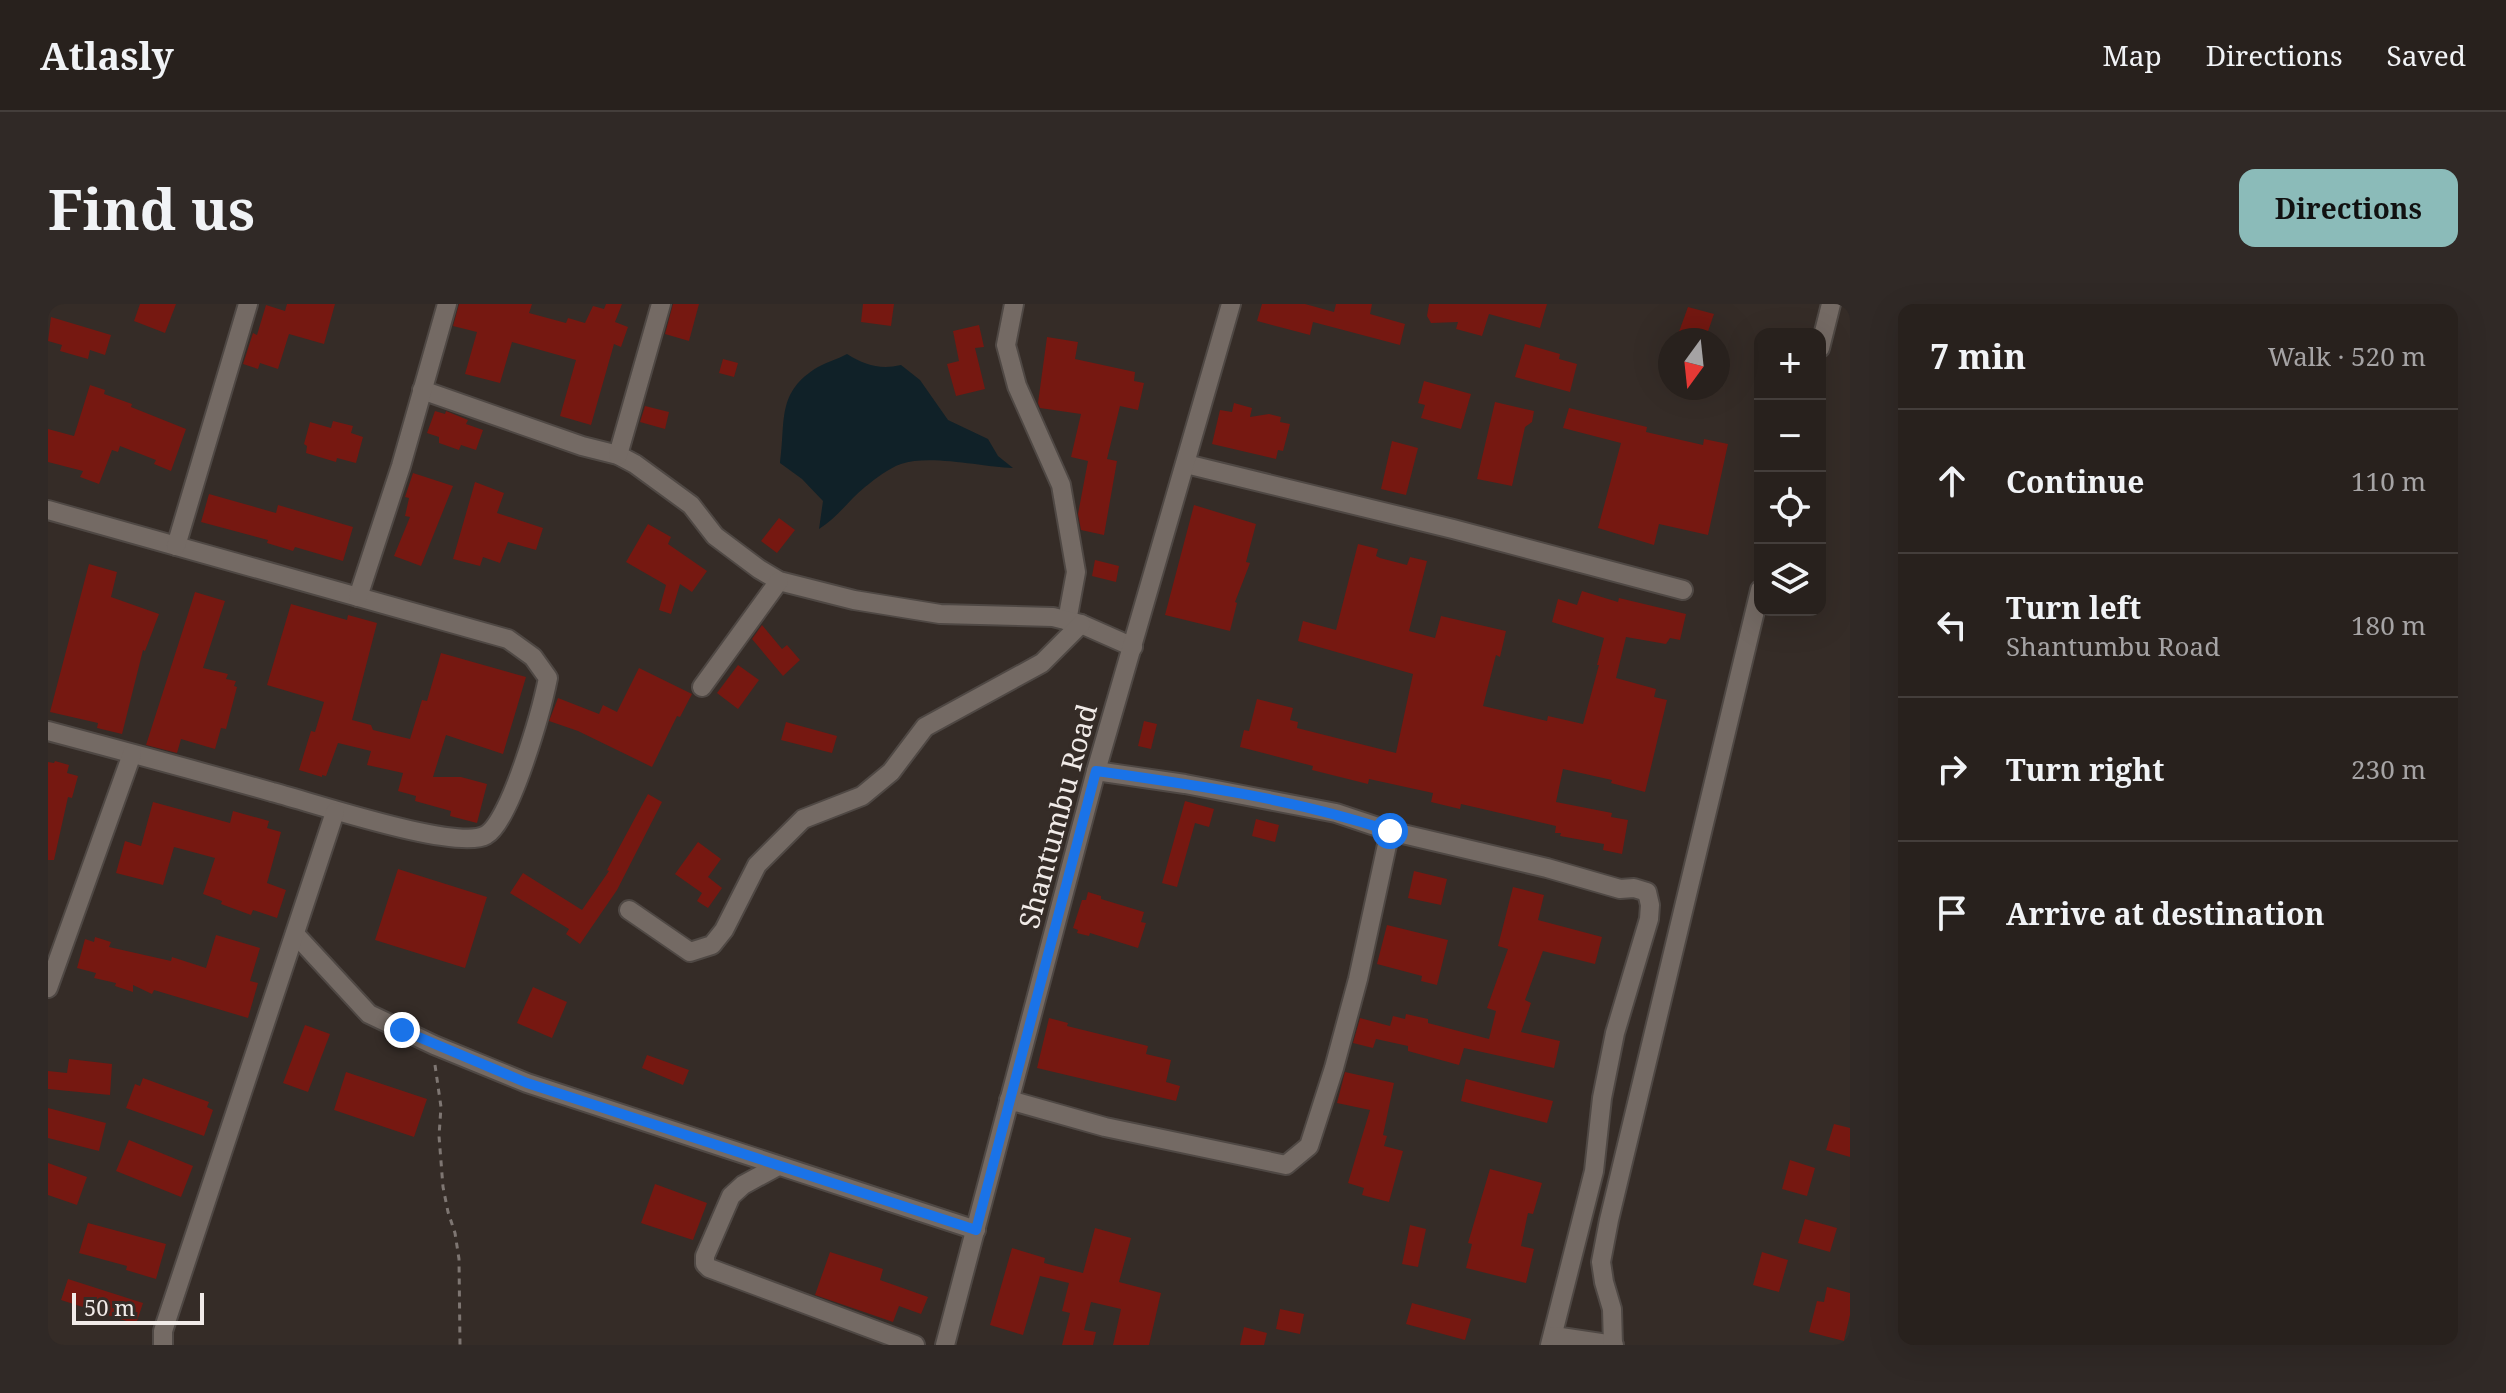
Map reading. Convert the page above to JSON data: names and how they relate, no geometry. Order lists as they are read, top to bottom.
{
  "streets": {
    "street": ["Shantumbu Road"]
  },
  "scale_bar": "50 m",
  "north": "bottom",
  "page": {
    "header": "Atlasly",
    "nav": ["Map", "Directions", "Saved"],
    "buttons": "Directions",
    "title": "Find us",
    "heading": ["7 min", "Walk · 520 m"],
    "map_buttons": ["+", "−"],
    "list": [
      ["Continue", "110 m"],
      ["Turn left", "Shantumbu Road", "180 m"],
      ["Turn right", "230 m"],
      "Arrive at destination"
    ],
    "scale": "50 m"
  }
}
